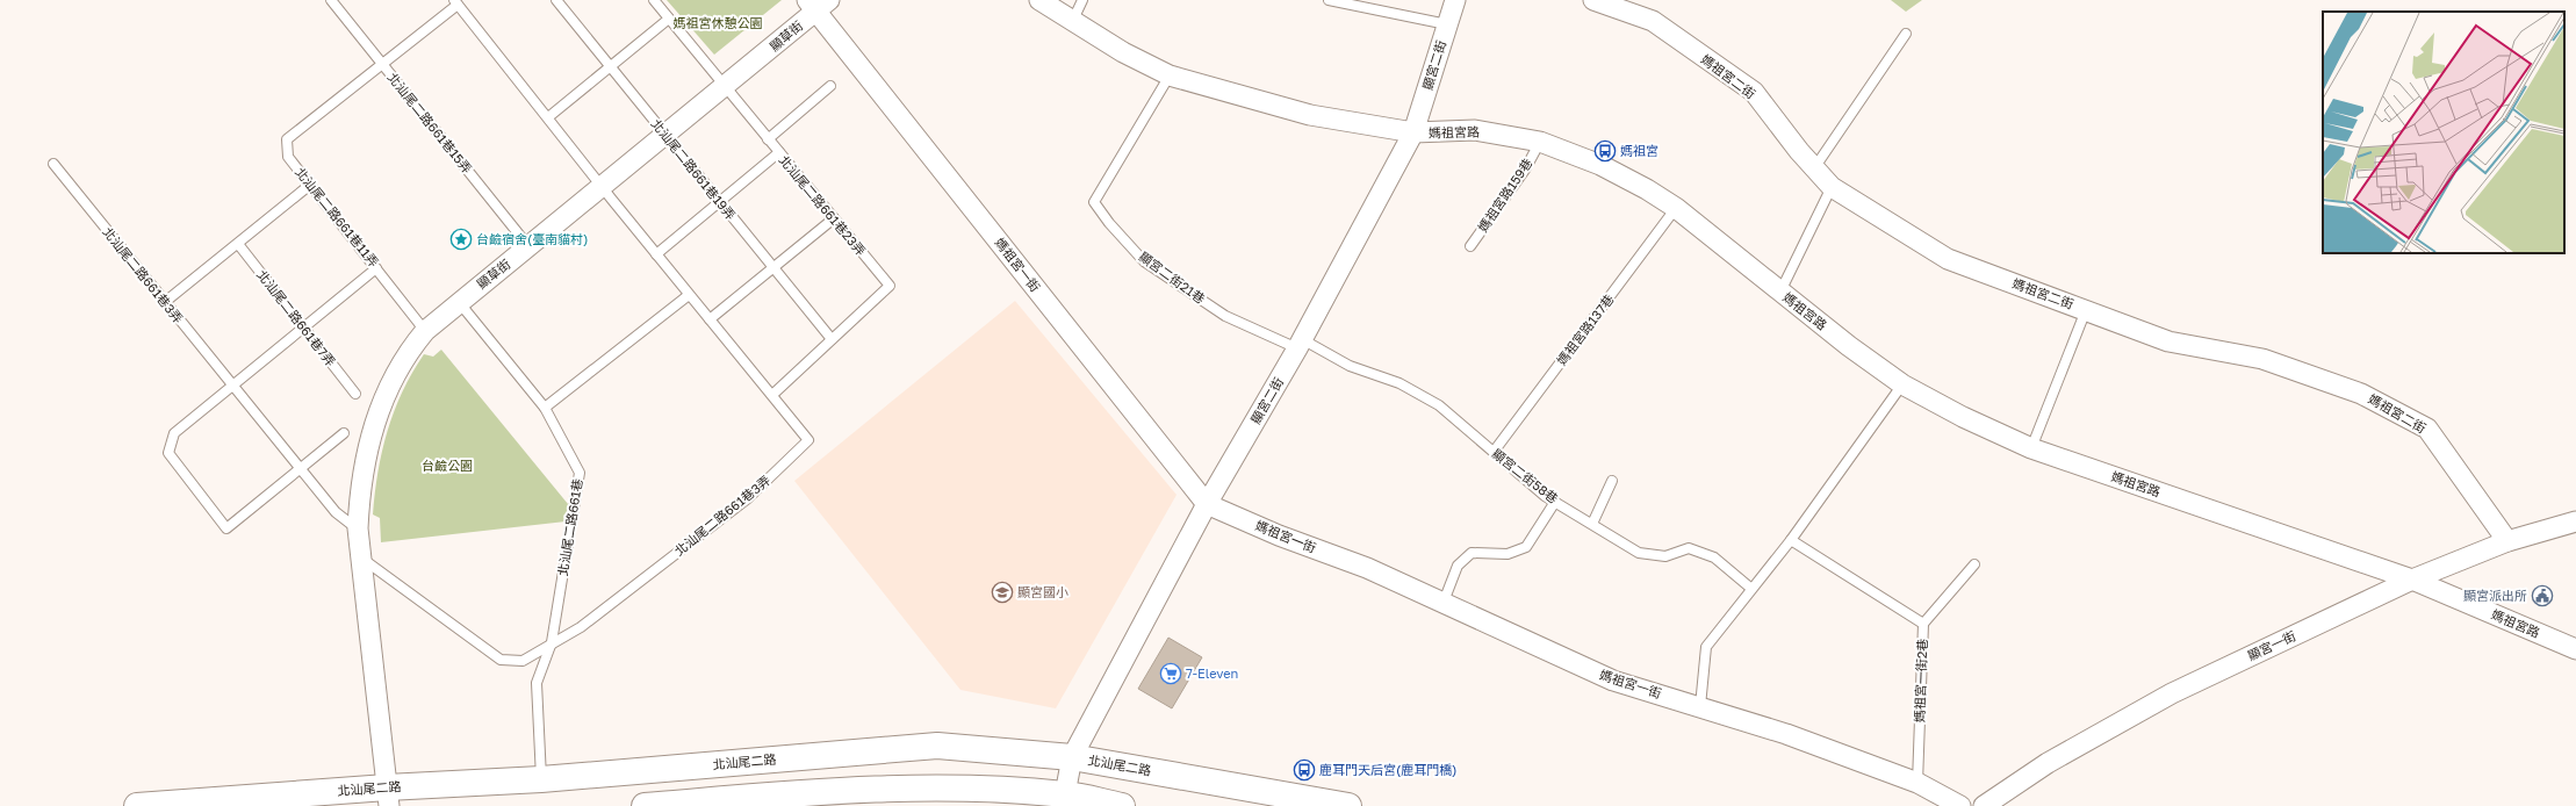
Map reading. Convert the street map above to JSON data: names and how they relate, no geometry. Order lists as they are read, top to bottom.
{
  "streets": {
    "street": [
      "顯草街",
      "顯宮二街",
      "媽祖宮二街",
      "媽祖宮路",
      "媽祖宮一街",
      "顯宮一街",
      "北汕尾二路"
    ],
    "lane": [
      "北汕尾二路661巷15弄",
      "北汕尾二路661巷19弄",
      "媽祖宮路159巷",
      "北汕尾二路661巷23弄",
      "北汕尾二路661巷11弄",
      "北汕尾二路661巷3弄",
      "顯宮二街21巷",
      "北汕尾二路661巷7弄",
      "媽祖宮路137巷",
      "顯宮二街58巷",
      "北汕尾二路661巷",
      "媽祖宮一街2巷"
    ]
  },
  "crossings": [
    ["顯草街", "北汕尾二路661巷15弄"],
    ["顯草街", "北汕尾二路661巷19弄"],
    ["顯草街", "北汕尾二路661巷23弄"],
    ["顯草街", "北汕尾二路661巷11弄"],
    ["顯草街", "媽祖宮一街"],
    ["顯草街", "北汕尾二路661巷3弄"],
    ["顯草街", "北汕尾二路661巷"],
    ["顯宮二街", "媽祖宮路"],
    ["顯宮二街", "媽祖宮一街"],
    ["顯宮二街", "顯宮二街21巷"],
    ["顯宮二街", "顯宮二街58巷"],
    ["顯宮二街", "北汕尾二路"],
    ["媽祖宮二街", "顯宮一街"],
    ["北汕尾二路661巷15弄", "北汕尾二路661巷11弄"],
    ["媽祖宮路", "媽祖宮路159巷"],
    ["媽祖宮路", "顯宮二街21巷"],
    ["媽祖宮路", "媽祖宮路137巷"],
    ["媽祖宮路", "顯宮一街"],
    ["北汕尾二路661巷19弄", "北汕尾二路661巷23弄"],
    ["北汕尾二路661巷23弄", "北汕尾二路661巷3弄"],
    ["媽祖宮一街", "媽祖宮一街2巷"],
    ["北汕尾二路661巷3弄", "北汕尾二路661巷"],
    ["顯宮二街21巷", "顯宮二街58巷"],
    ["媽祖宮路137巷", "顯宮二街58巷"],
    ["北汕尾二路661巷", "北汕尾二路"]
  ],
  "parks": ["媽祖宮休憩公園", "台鹼公園"],
  "places": {
    "bus stop": ["媽祖宮", "鹿耳門天后宮(鹿耳門橋)"],
    "place": ["台鹼宿舍(臺南貓村)"],
    "school or university": ["顯宮國小"],
    "public building": ["顯宮派出所"],
    "supermarket": ["7-Eleven"]
  }
}
